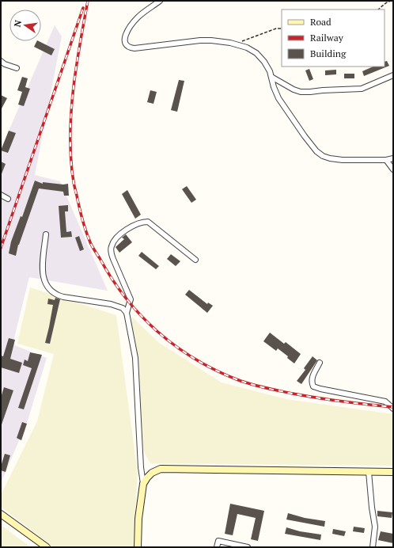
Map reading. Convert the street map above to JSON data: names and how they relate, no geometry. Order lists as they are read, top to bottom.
{
  "legend": ["Road", "Railway", "Building"],
  "north": "left"
}
